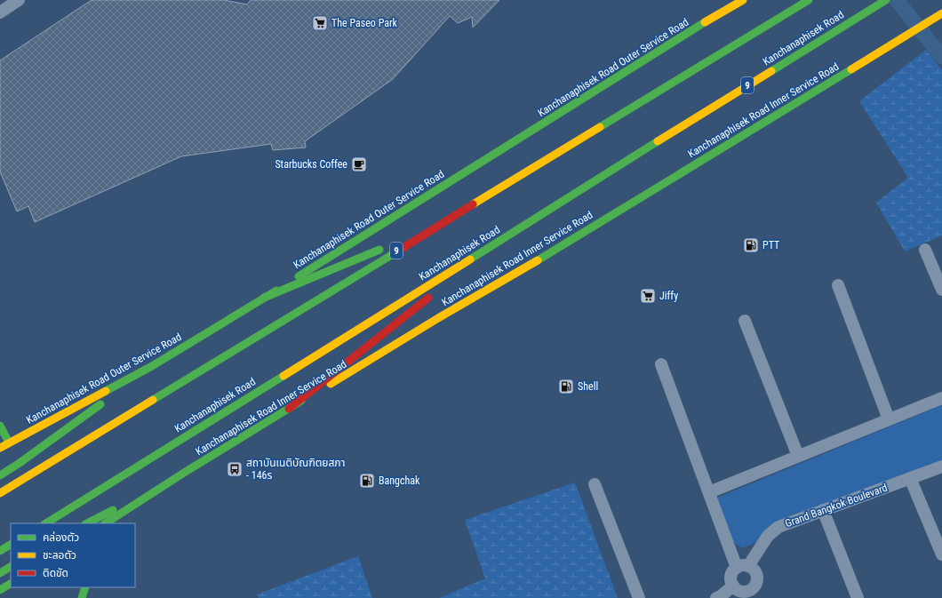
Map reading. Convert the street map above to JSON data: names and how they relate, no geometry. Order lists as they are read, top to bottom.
{
  "streets": {
    "main road": [
      "Kanchanaphisek Road",
      "Kanchanaphisek Road Outer Service Road",
      "9",
      "Kanchanaphisek Road Inner Service Road"
    ],
    "street": ["Grand Bangkok Boulevard"]
  },
  "places": {
    "supermarket": ["The Paseo Park", "Jiffy"],
    "cafe": ["Starbucks Coffee"],
    "fuel station": ["PTT", "Shell", "Bangchak"],
    "bus stop": ["สถาบันเนติบัณฑิตยสภา - 146ร"]
  },
  "legend": ["คล่องตัว", "ชะลอตัว", "ติดขัด"]
}
